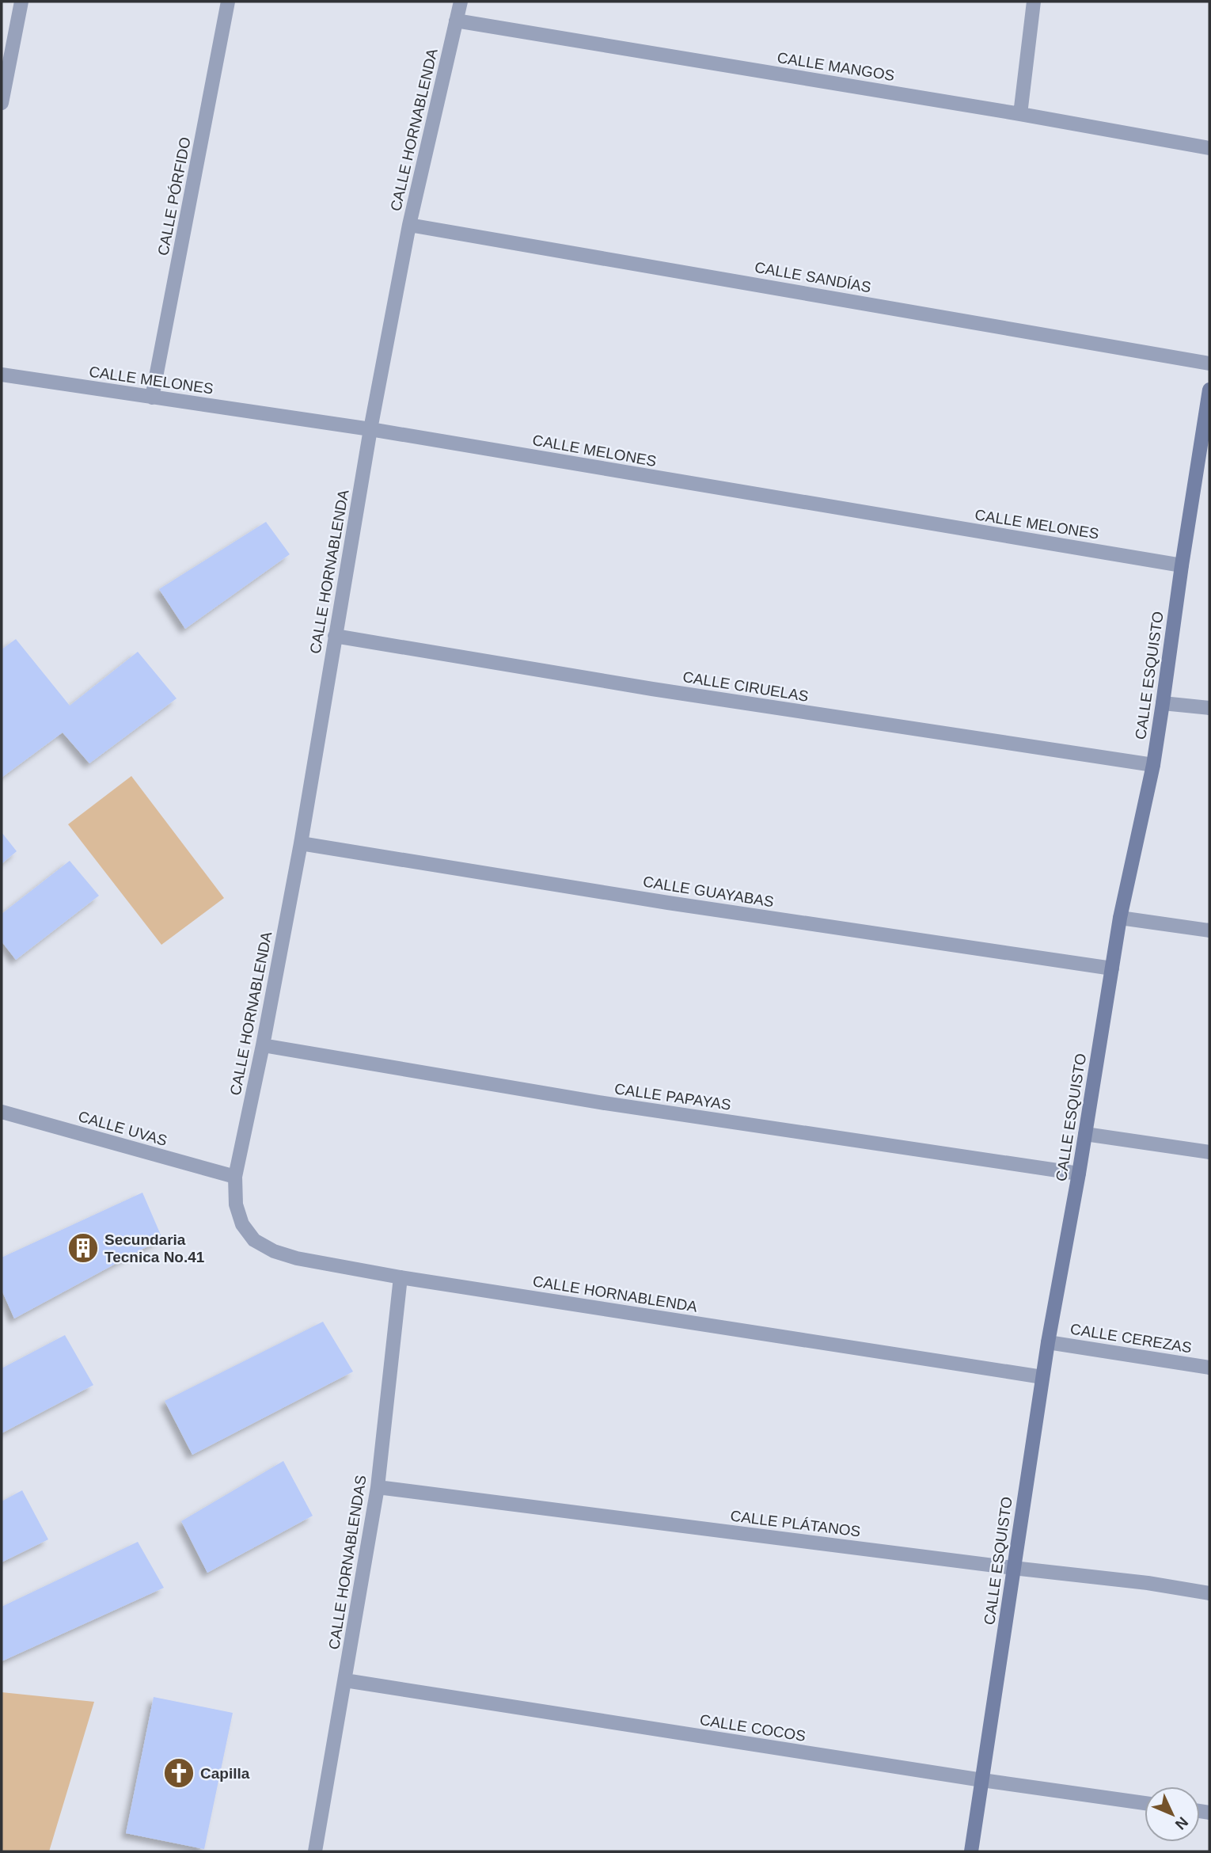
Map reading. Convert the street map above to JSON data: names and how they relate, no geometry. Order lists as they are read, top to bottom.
{
  "streets": {
    "street": [
      "CALLE MANGOS",
      "CALLE HORNABLENDA",
      "CALLE PÓRFIDO",
      "CALLE SANDÍAS",
      "CALLE MELONES",
      "CALLE ESQUISTO",
      "CALLE CIRUELAS",
      "CALLE GUAYABAS",
      "CALLE PAPAYAS",
      "CALLE UVAS",
      "CALLE CEREZAS",
      "CALLE PLÁTANOS",
      "CALLE HORNABLENDAS",
      "CALLE COCOS"
    ]
  },
  "crossings": [
    ["CALLE MANGOS", "CALLE HORNABLENDA"],
    ["CALLE HORNABLENDA", "CALLE SANDÍAS"],
    ["CALLE HORNABLENDA", "CALLE MELONES"],
    ["CALLE HORNABLENDA", "CALLE ESQUISTO"],
    ["CALLE HORNABLENDA", "CALLE CIRUELAS"],
    ["CALLE HORNABLENDA", "CALLE GUAYABAS"],
    ["CALLE HORNABLENDA", "CALLE PAPAYAS"],
    ["CALLE HORNABLENDA", "CALLE UVAS"],
    ["CALLE HORNABLENDA", "CALLE HORNABLENDAS"],
    ["CALLE PÓRFIDO", "CALLE MELONES"],
    ["CALLE MELONES", "CALLE ESQUISTO"],
    ["CALLE ESQUISTO", "CALLE CIRUELAS"],
    ["CALLE ESQUISTO", "CALLE GUAYABAS"],
    ["CALLE ESQUISTO", "CALLE PAPAYAS"],
    ["CALLE ESQUISTO", "CALLE CEREZAS"],
    ["CALLE ESQUISTO", "CALLE PLÁTANOS"],
    ["CALLE ESQUISTO", "CALLE COCOS"],
    ["CALLE PLÁTANOS", "CALLE HORNABLENDAS"],
    ["CALLE HORNABLENDAS", "CALLE COCOS"]
  ],
  "places": {
    "building": ["Secundaria Tecnica No.41"],
    "church": ["Capilla"]
  },
  "north": "bottom right"
}
